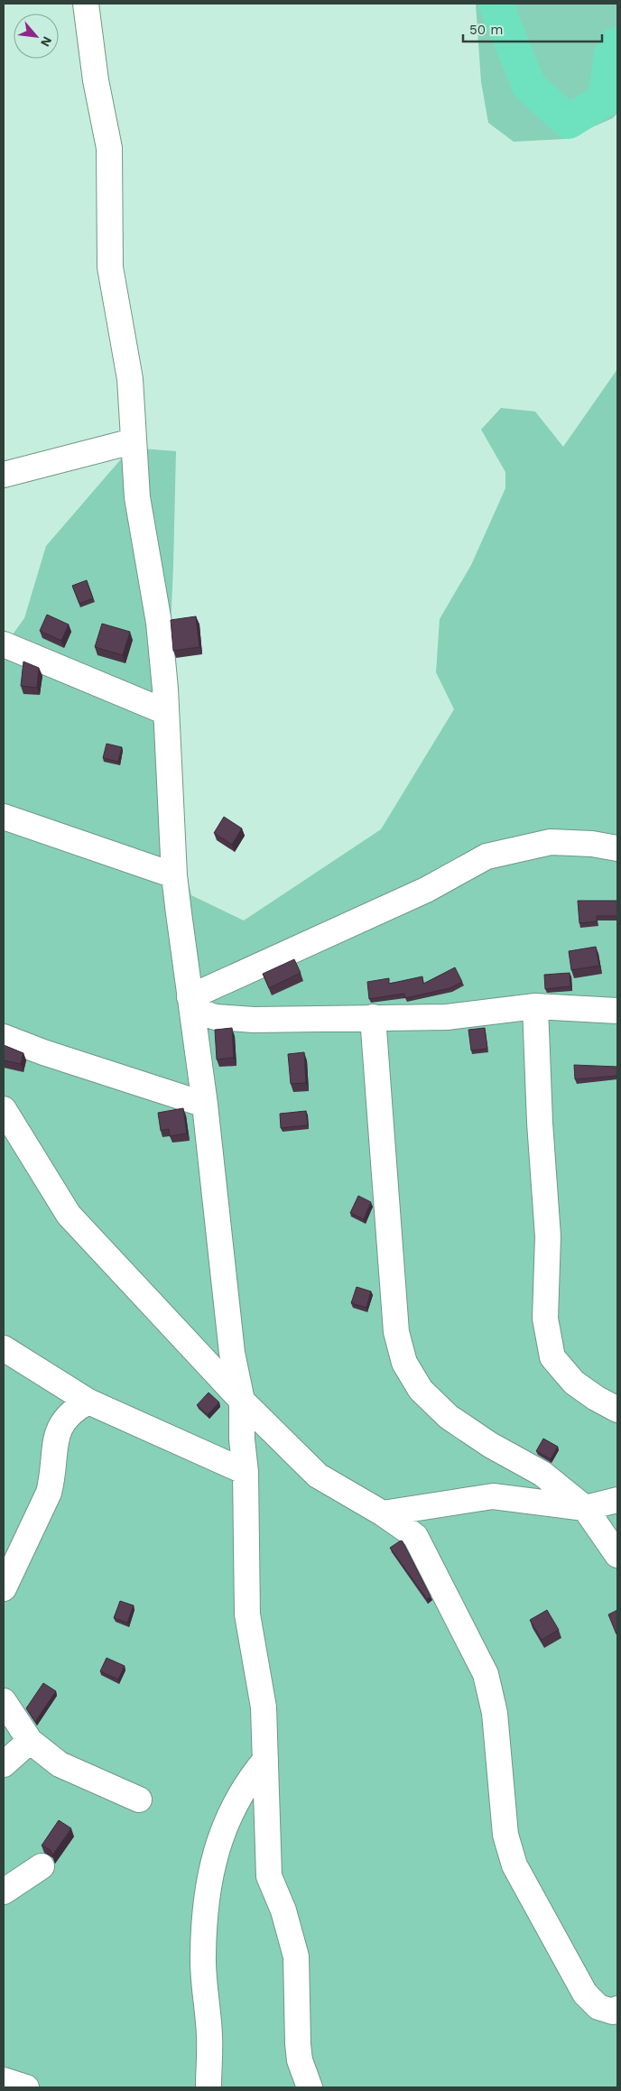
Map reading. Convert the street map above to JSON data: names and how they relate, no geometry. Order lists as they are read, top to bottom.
{
  "scale_bar": "50 m",
  "north": "bottom right"
}
